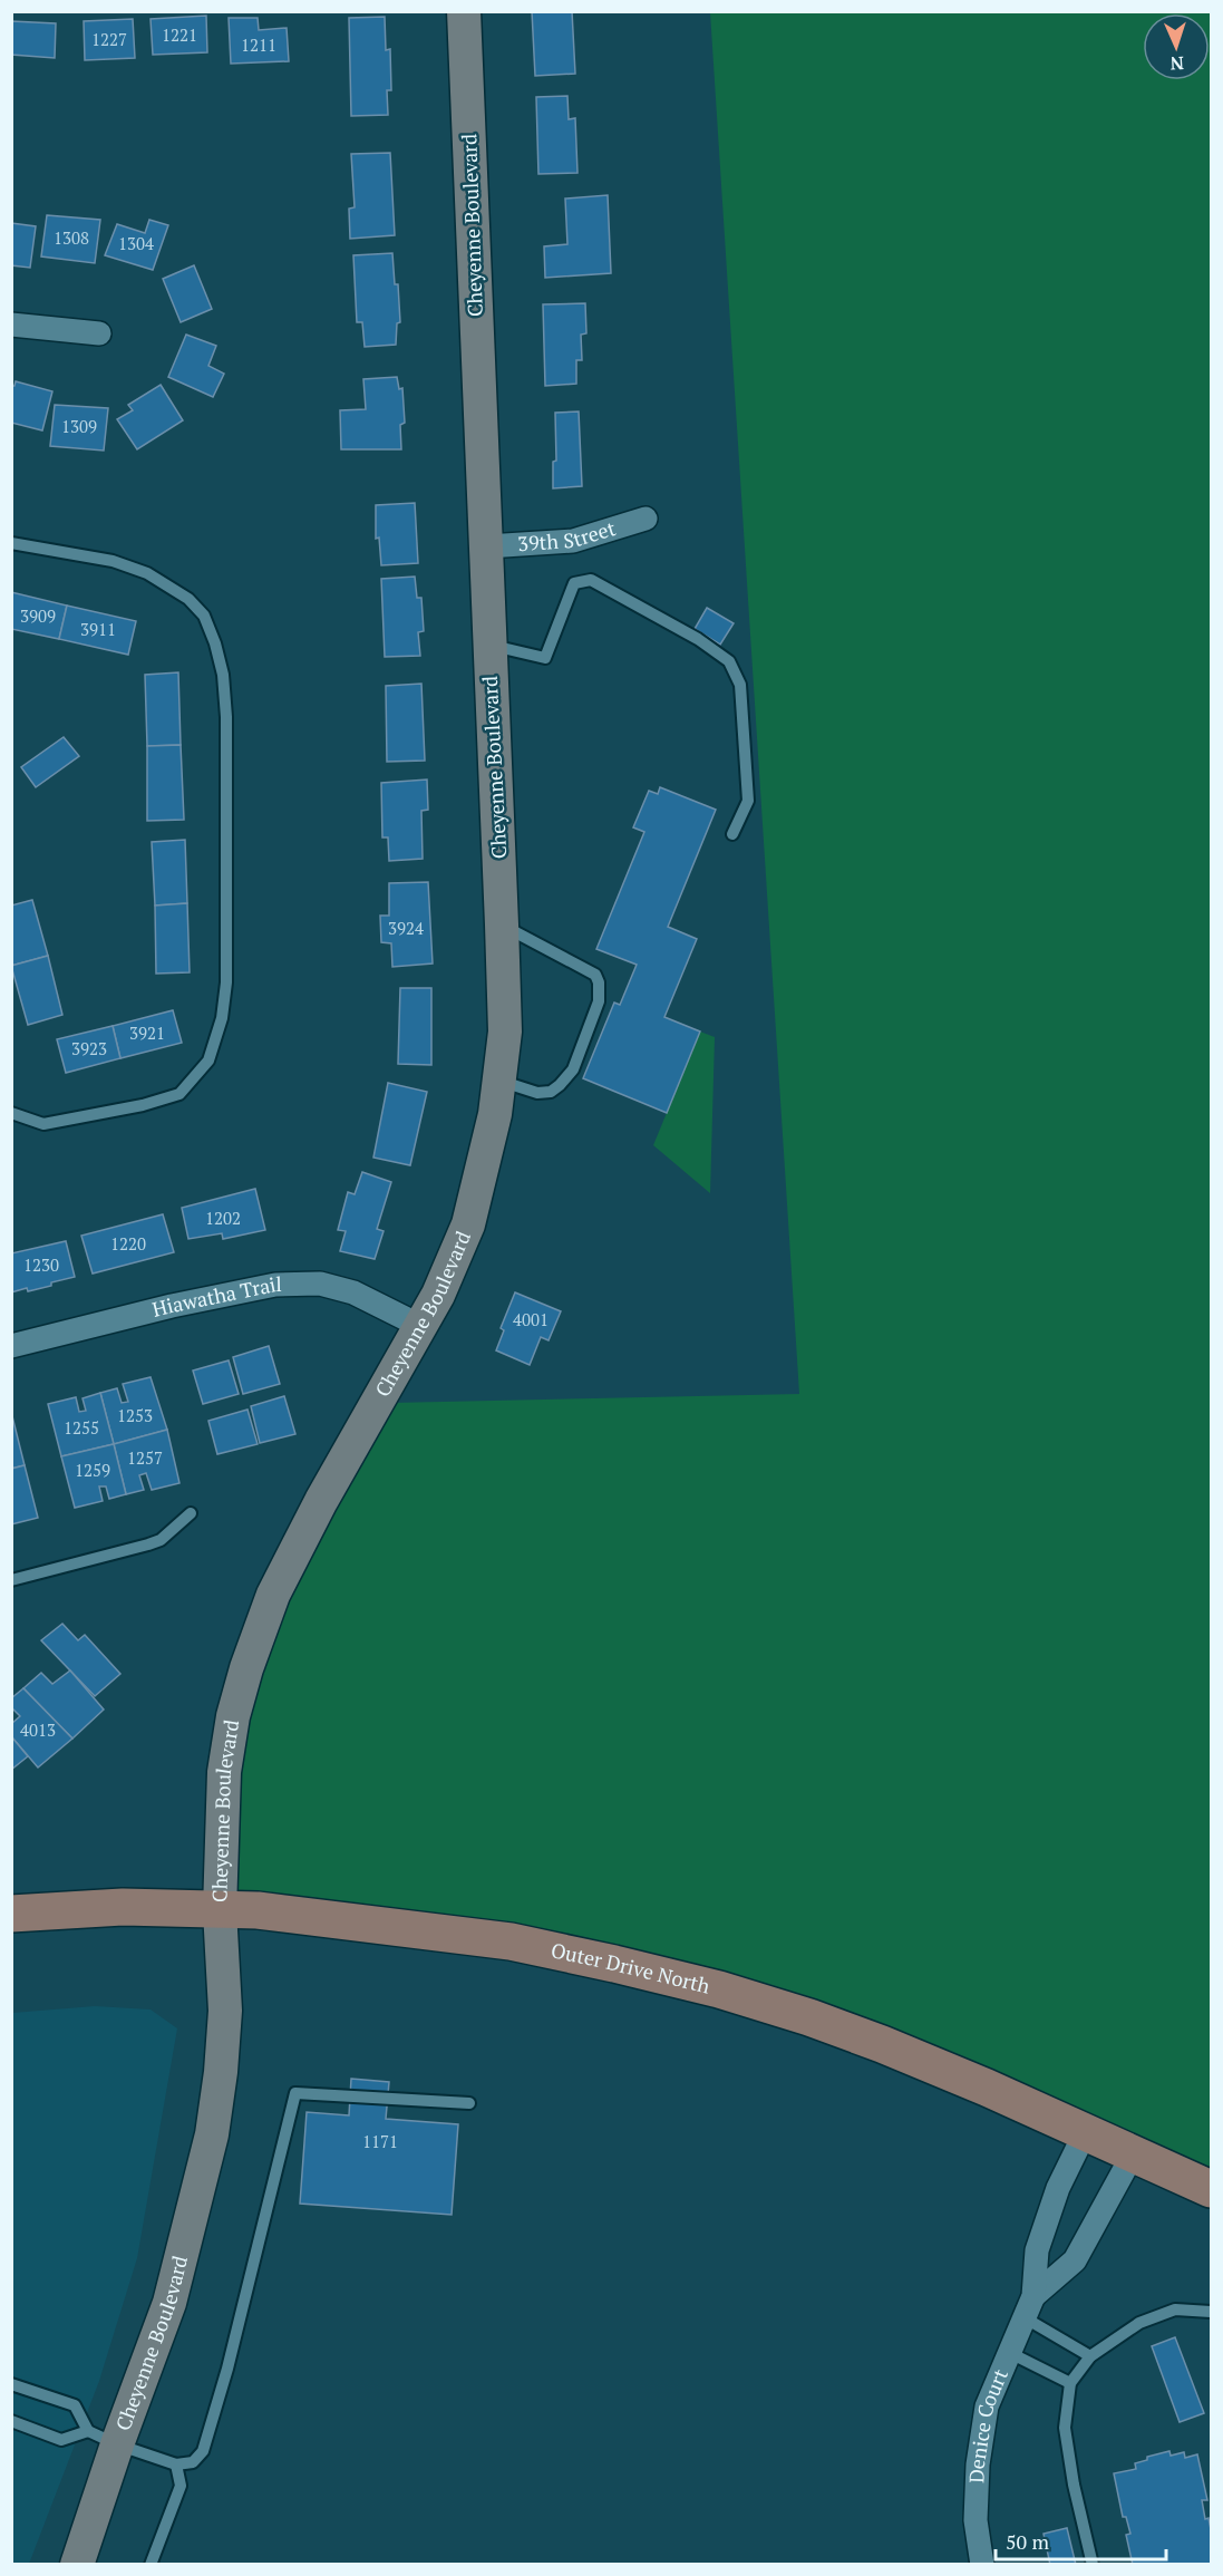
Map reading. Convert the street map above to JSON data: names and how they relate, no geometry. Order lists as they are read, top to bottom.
{
  "streets": {
    "main road": ["Outer Drive North"],
    "street": [
      "Cheyenne Boulevard",
      "39th Street",
      "Hiawatha Trail",
      "Denice Court"
    ]
  },
  "crossings": [
    ["Cheyenne Boulevard", "39th Street"],
    ["Cheyenne Boulevard", "Hiawatha Trail"],
    ["Cheyenne Boulevard", "Outer Drive North"],
    ["Outer Drive North", "Denice Court"]
  ],
  "house_numbers": [
    "1221",
    "1227",
    "1211",
    "1308",
    "1304",
    "1309",
    "3909",
    "3911",
    "3924",
    "3921",
    "3923",
    "1202",
    "1220",
    "1230",
    "4001",
    "1253",
    "1255",
    "1257",
    "1259",
    "4013",
    "1171"
  ],
  "scale_bar": "50 m",
  "north": "bottom"
}
